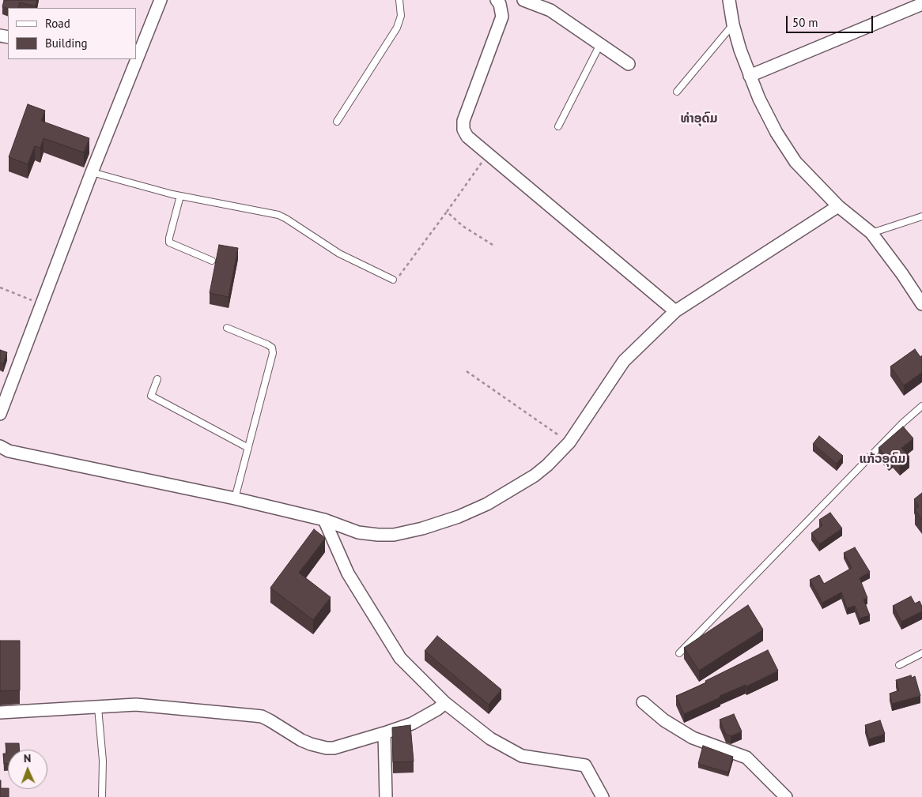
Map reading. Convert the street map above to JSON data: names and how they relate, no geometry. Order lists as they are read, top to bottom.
{
  "districts": ["ທ່າອຸດົມ", "ແກ້ວອຸດົມ"],
  "legend": ["Road", "Building"],
  "scale_bar": "50 m",
  "north": "top"
}
